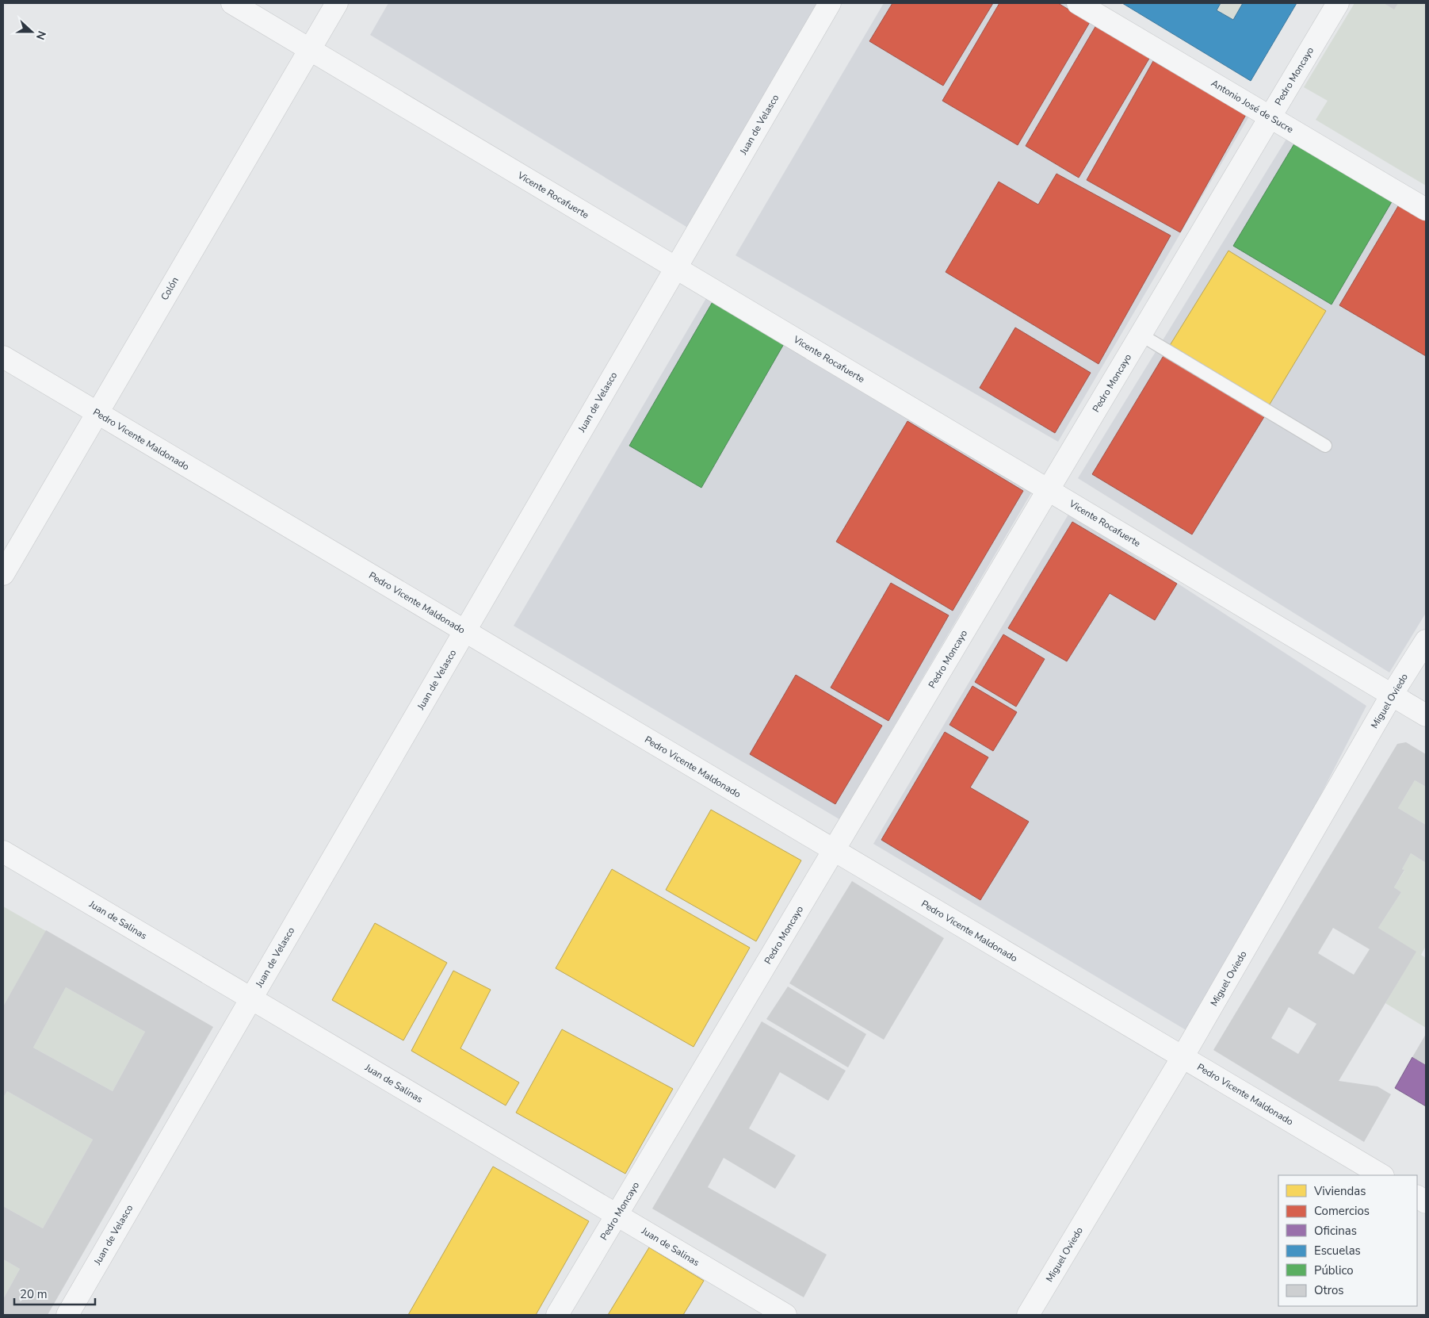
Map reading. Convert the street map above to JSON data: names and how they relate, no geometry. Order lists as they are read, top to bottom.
{
  "streets": {
    "street": [
      "Pedro Moncayo",
      "Antonio José de Sucre",
      "Juan de Velasco",
      "Vicente Rocafuerte",
      "Colón",
      "Pedro Vicente Maldonado",
      "Miguel Oviedo",
      "Juan de Salinas"
    ]
  },
  "crossings": [
    ["Pedro Moncayo", "Antonio José de Sucre"],
    ["Pedro Moncayo", "Vicente Rocafuerte"],
    ["Pedro Moncayo", "Pedro Vicente Maldonado"],
    ["Pedro Moncayo", "Juan de Salinas"],
    ["Juan de Velasco", "Vicente Rocafuerte"],
    ["Juan de Velasco", "Pedro Vicente Maldonado"],
    ["Juan de Velasco", "Juan de Salinas"],
    ["Vicente Rocafuerte", "Colón"],
    ["Vicente Rocafuerte", "Miguel Oviedo"],
    ["Colón", "Pedro Vicente Maldonado"],
    ["Pedro Vicente Maldonado", "Miguel Oviedo"]
  ],
  "legend": [
    "Viviendas",
    "Comercios",
    "Oficinas",
    "Escuelas",
    "Público",
    "Otros"
  ],
  "scale_bar": "20 m",
  "north": "right"
}
